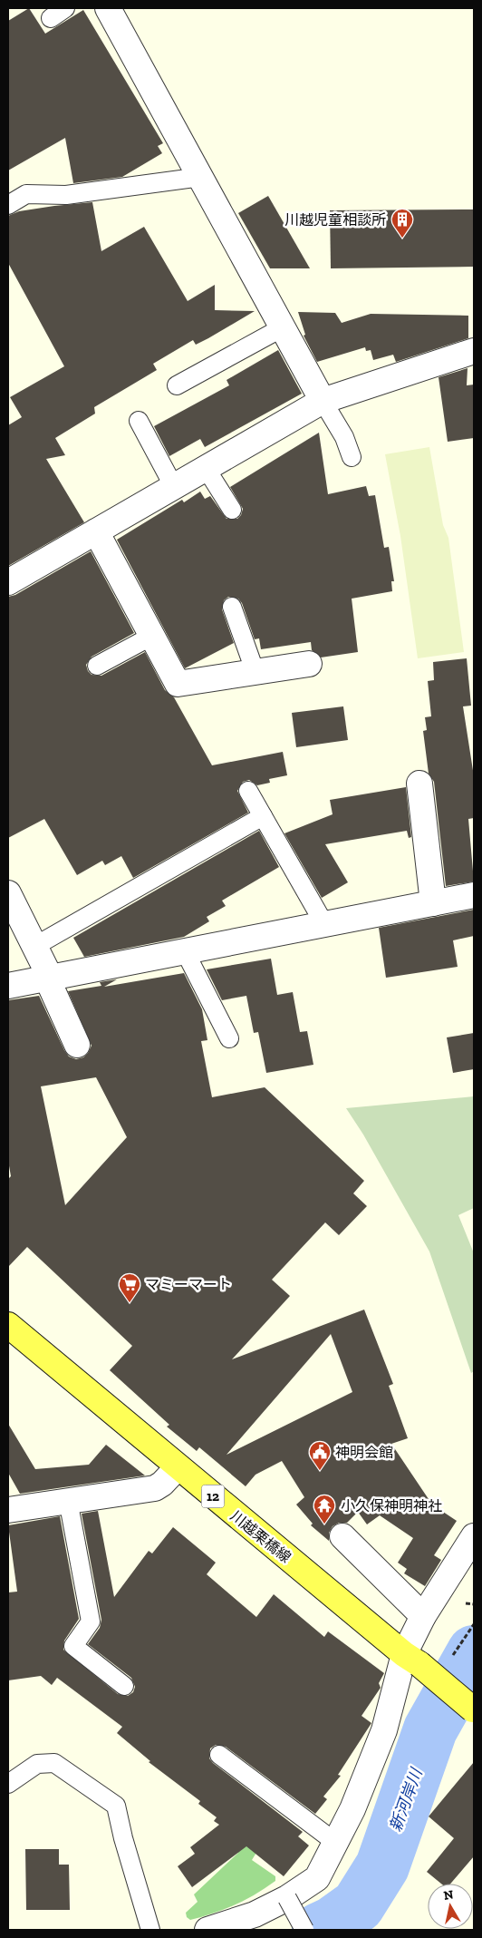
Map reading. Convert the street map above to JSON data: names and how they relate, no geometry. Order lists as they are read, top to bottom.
{
  "streets": {
    "main road": ["12", "川越栗橋線"]
  },
  "water": ["新河岸川"],
  "places": {
    "building": ["川越児童相談所"],
    "supermarket": ["マミーマート"],
    "public building": ["神明会館"],
    "temple": ["小久保神明神社"]
  },
  "north": "top"
}
